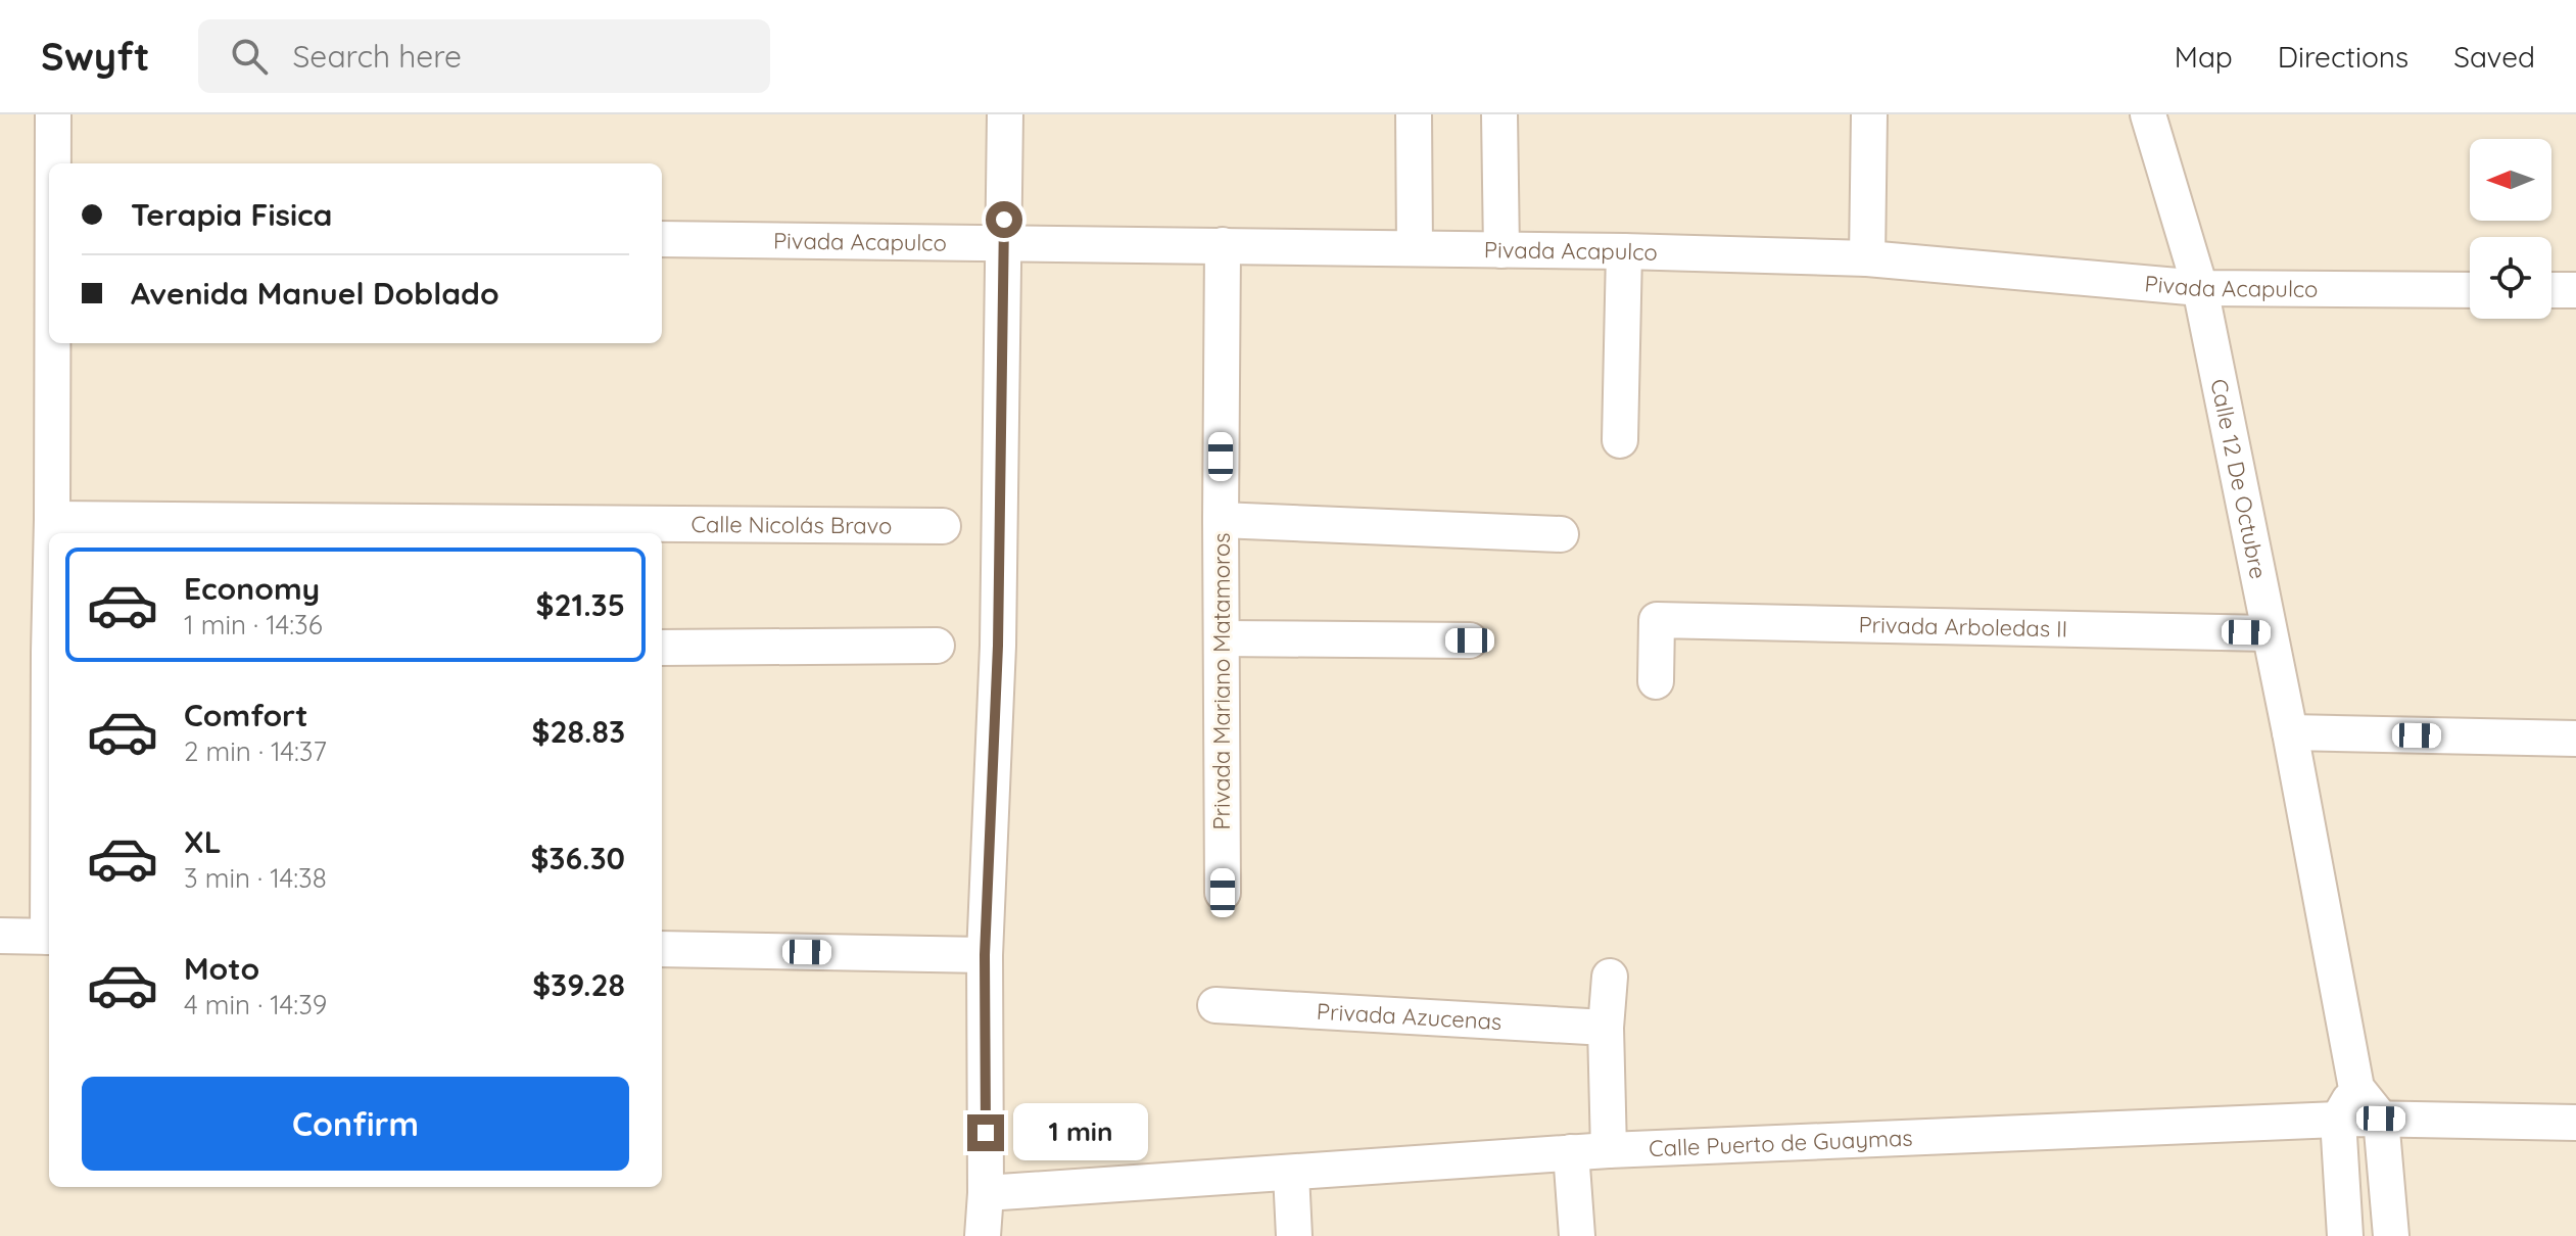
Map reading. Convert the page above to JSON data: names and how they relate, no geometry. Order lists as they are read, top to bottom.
{
  "streets": {
    "street": [
      "Pivada Acapulco",
      "Calle 12 De Octubre",
      "Calle Nicolás Bravo",
      "Privada Arboledas II",
      "Privada Mariano Matamoros",
      "Privada Azucenas",
      "Calle Puerto de Guaymas"
    ]
  },
  "crossings": [
    ["Pivada Acapulco", "Calle 12 De Octubre"],
    ["Pivada Acapulco", "Privada Mariano Matamoros"],
    ["Calle 12 De Octubre", "Privada Arboledas II"],
    ["Calle 12 De Octubre", "Calle Puerto de Guaymas"]
  ],
  "north": "left",
  "page": {
    "header": "Swyft",
    "search": "Search here",
    "nav": ["Map", "Directions", "Saved"],
    "banner": ["Terapia Fisica", "Avenida Manuel Doblado"],
    "list": [
      {
        "name": "Economy",
        "note": "1 min · 14:36",
        "value": "$21.35"
      },
      {
        "name": "Comfort",
        "note": "2 min · 14:37",
        "value": "$28.83"
      },
      {
        "name": "XL",
        "note": "3 min · 14:38",
        "value": "$36.30"
      },
      {
        "name": "Moto",
        "note": "4 min · 14:39",
        "value": "$39.28"
      }
    ],
    "buttons": "Confirm",
    "bubble": "1 min"
  }
}
